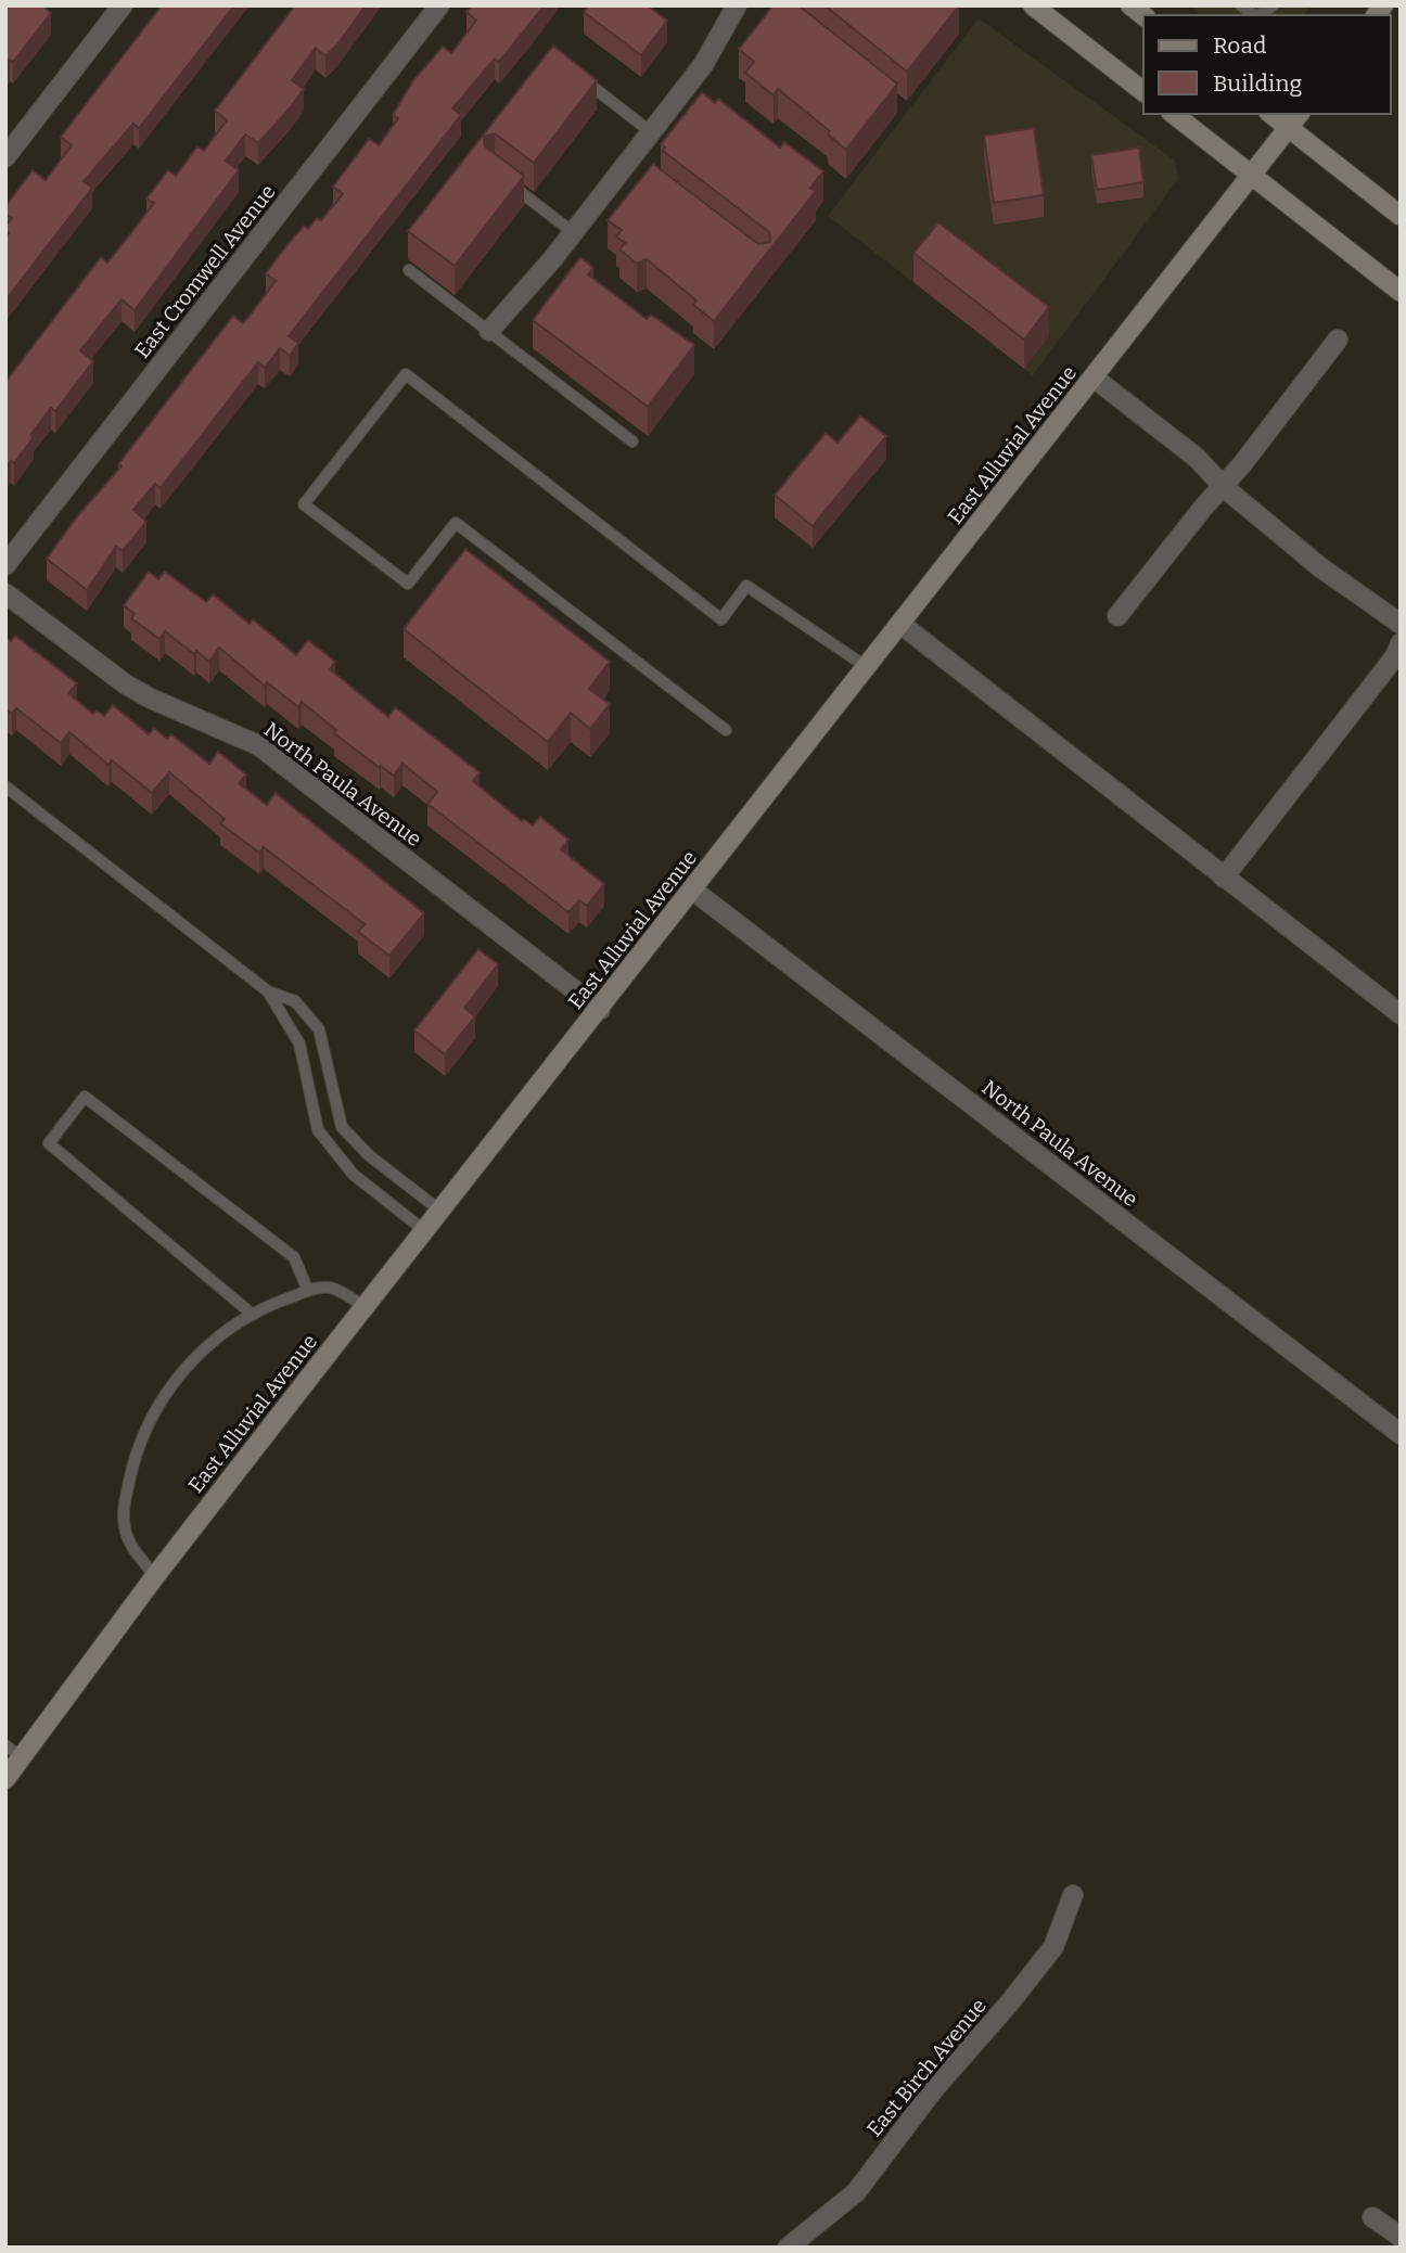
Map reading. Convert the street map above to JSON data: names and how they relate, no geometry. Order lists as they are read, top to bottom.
{
  "streets": {
    "street": [
      "East Cromwell Avenue",
      "East Alluvial Avenue",
      "North Paula Avenue",
      "East Birch Avenue"
    ]
  },
  "crossings": [
    ["East Alluvial Avenue", "North Paula Avenue"]
  ],
  "legend": ["Road", "Building"]
}
